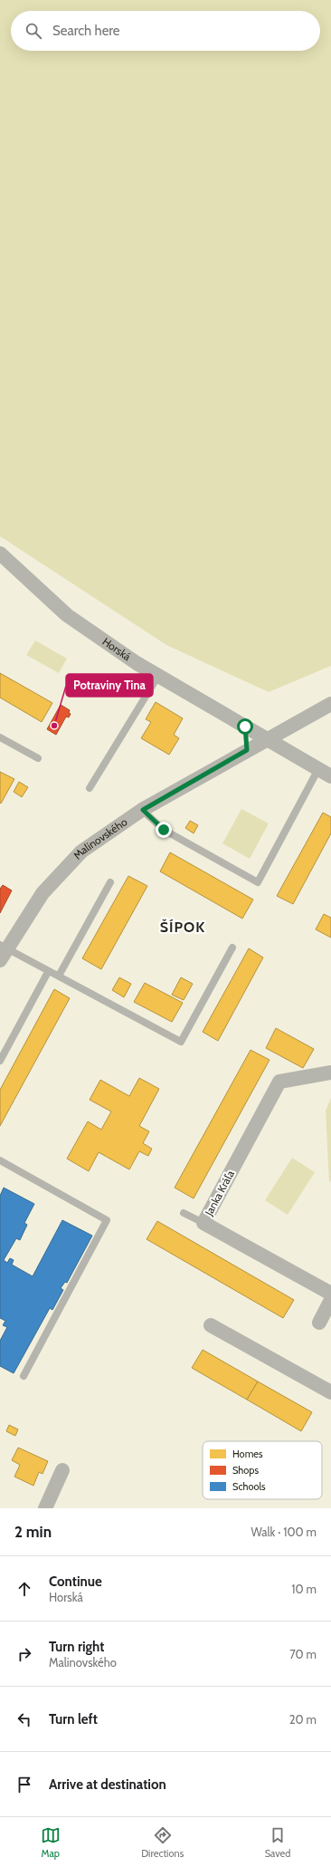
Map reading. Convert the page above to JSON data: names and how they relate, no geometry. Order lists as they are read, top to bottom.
{
  "streets": {
    "street": ["Horská", "Malinovského", "Janka Kráľa"]
  },
  "crossings": [
    ["Horská", "Malinovského"]
  ],
  "districts": ["ŠÍPOK"],
  "places": ["Potraviny Tina"],
  "legend": ["Homes", "Shops", "Schools"],
  "page": {
    "search": "Search here",
    "heading": ["2 min", "Walk · 100 m"],
    "list": [
      ["Continue", "Horská", "10 m"],
      ["Turn right", "Malinovského", "70 m"],
      ["Turn left", "20 m"],
      "Arrive at destination"
    ],
    "nav": ["Map", "Directions", "Saved"]
  }
}
